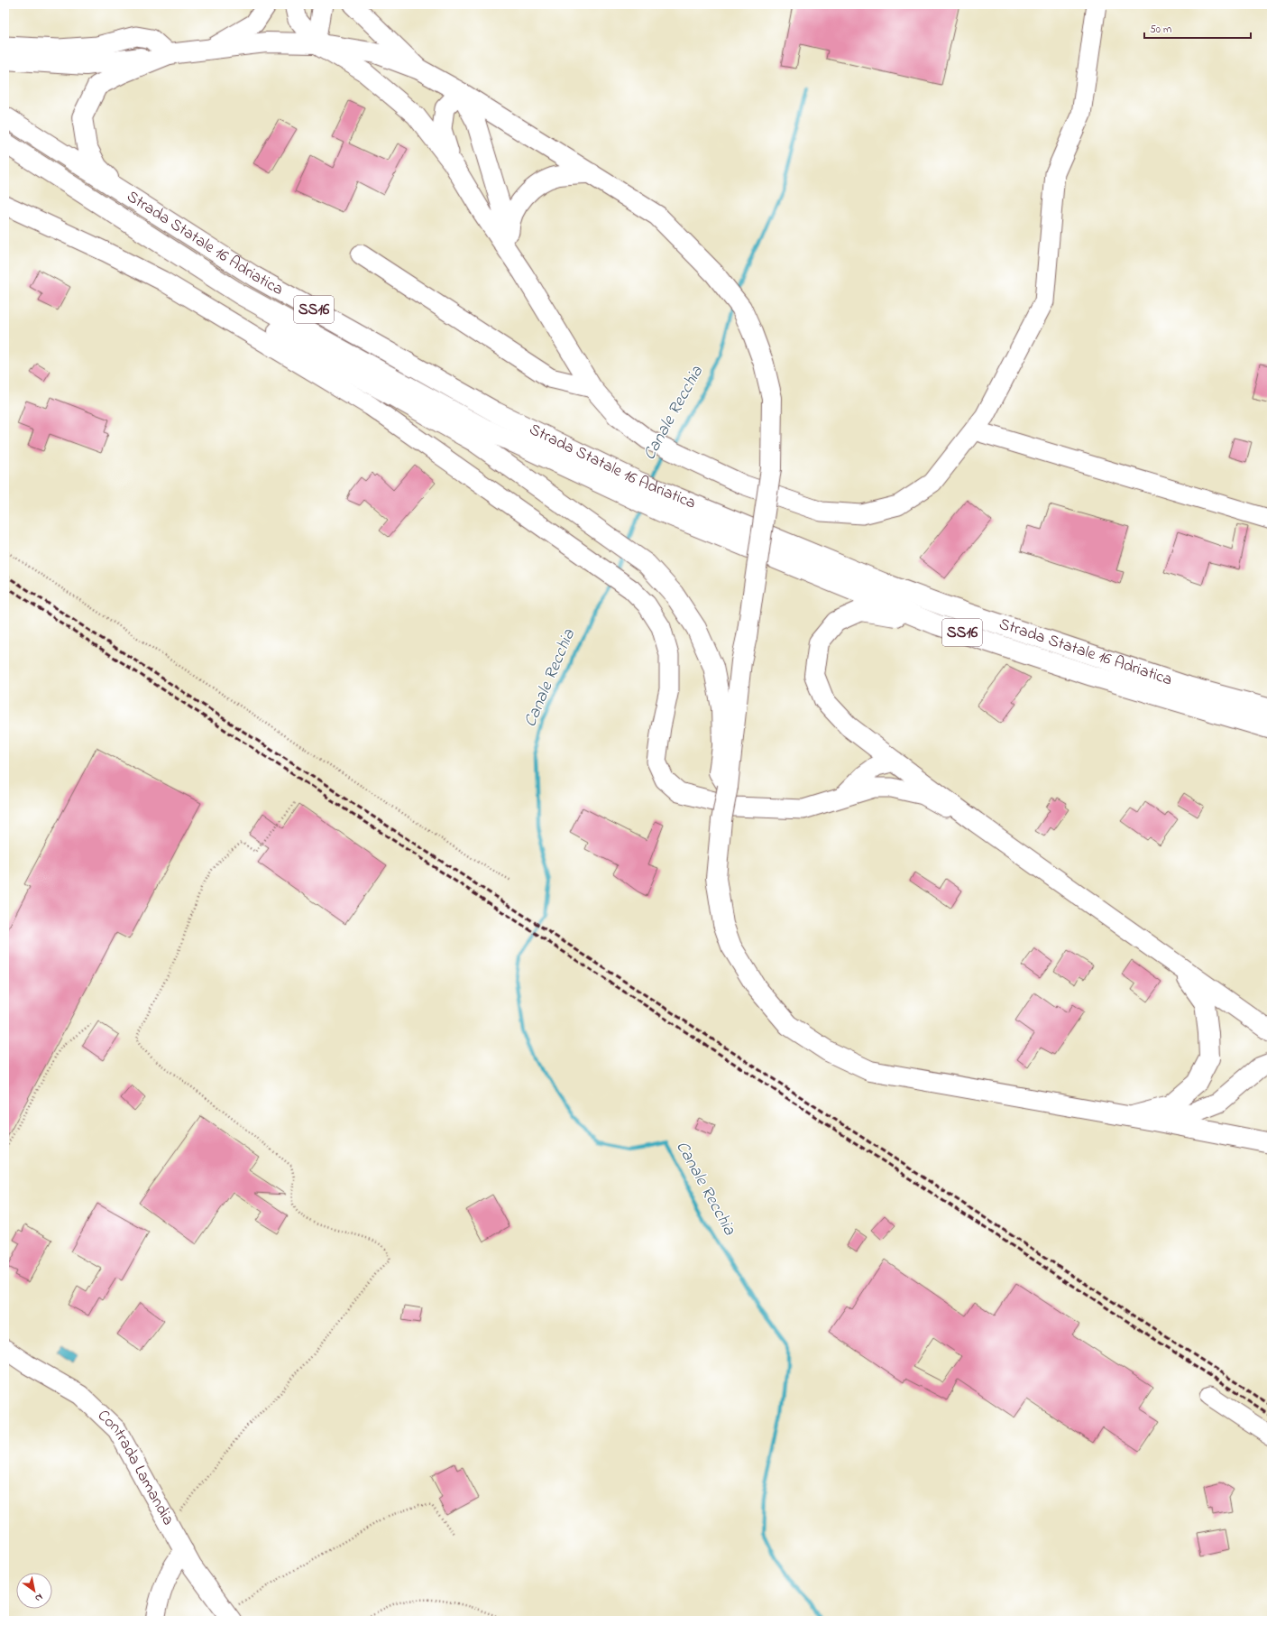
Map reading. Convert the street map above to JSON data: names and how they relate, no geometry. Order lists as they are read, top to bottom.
{
  "streets": {
    "main road": ["Strada Statale 16 Adriatica", "SS16"],
    "street": ["Contrada Lamandia"]
  },
  "water": ["Canale Recchia"],
  "scale_bar": "50 m",
  "north": "bottom right"
}
